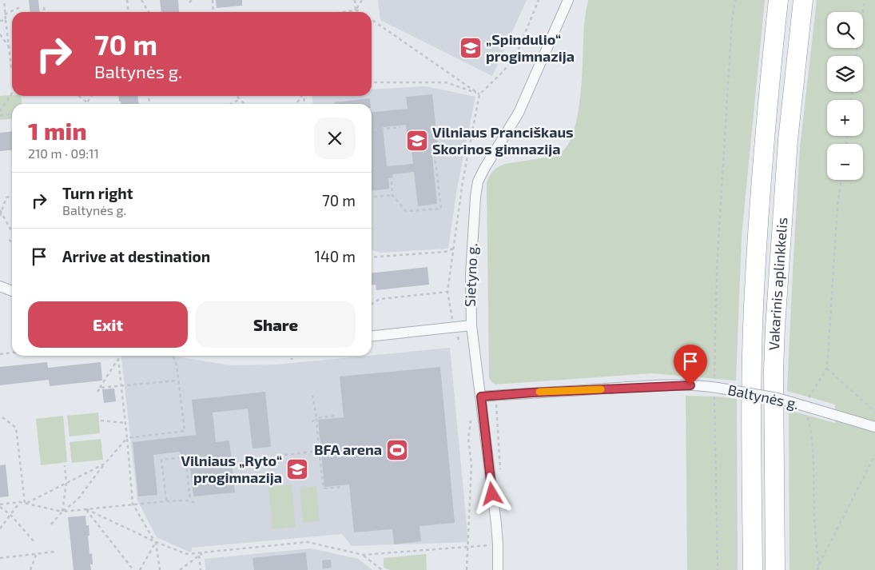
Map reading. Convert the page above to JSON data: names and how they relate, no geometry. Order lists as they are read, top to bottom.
{
  "streets": {
    "highway": ["Vakarinis aplinkkelis"],
    "street": ["Sietyno g.", "Baltynės g."]
  },
  "crossings": [
    ["Sietyno g.", "Baltynės g."]
  ],
  "places": {
    "school or university": ["„Spindulio“ progimnazija", "Vilniaus Pranciškaus Skorinos gimnazija", "Vilniaus „Ryto“ progimnazija"],
    "sports": ["BFA arena"]
  },
  "page": {
    "map_buttons": ["+", "−"],
    "turn": ["70 m", "Baltynės g."],
    "heading": ["1 min", "210 m · 09:11"],
    "list": [
      {
        "name": "Turn right",
        "note": "Baltynės g.",
        "value": "70 m"
      },
      {
        "name": "Arrive at destination",
        "value": "140 m"
      }
    ],
    "buttons": ["Exit", "Share"]
  }
}
